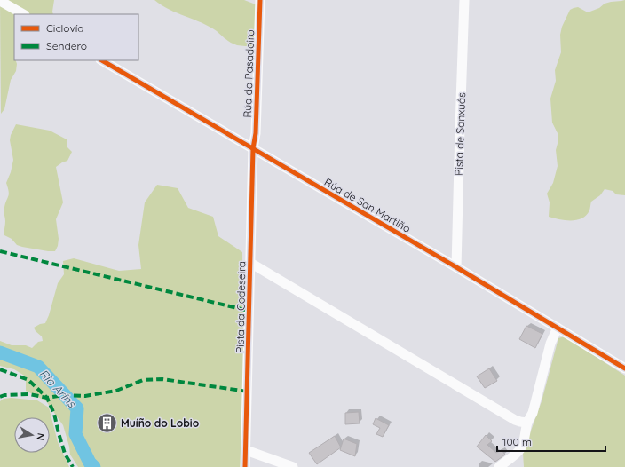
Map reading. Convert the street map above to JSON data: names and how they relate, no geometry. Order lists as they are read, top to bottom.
{
  "streets": {
    "street": [
      "Rúa do Pasadoiro",
      "Pista de Sanxuás",
      "Rúa de San Martiño",
      "Pista da Codeseira"
    ]
  },
  "crossings": [
    ["Rúa do Pasadoiro", "Rúa de San Martiño"],
    ["Rúa do Pasadoiro", "Pista da Codeseira"],
    ["Pista de Sanxuás", "Rúa de San Martiño"],
    ["Rúa de San Martiño", "Pista da Codeseira"]
  ],
  "water": ["Río Aríns"],
  "places": {
    "building": ["Muíño do Lobio"]
  },
  "legend": ["Ciclovía", "Sendero"],
  "scale_bar": "100 m",
  "north": "right"
}
